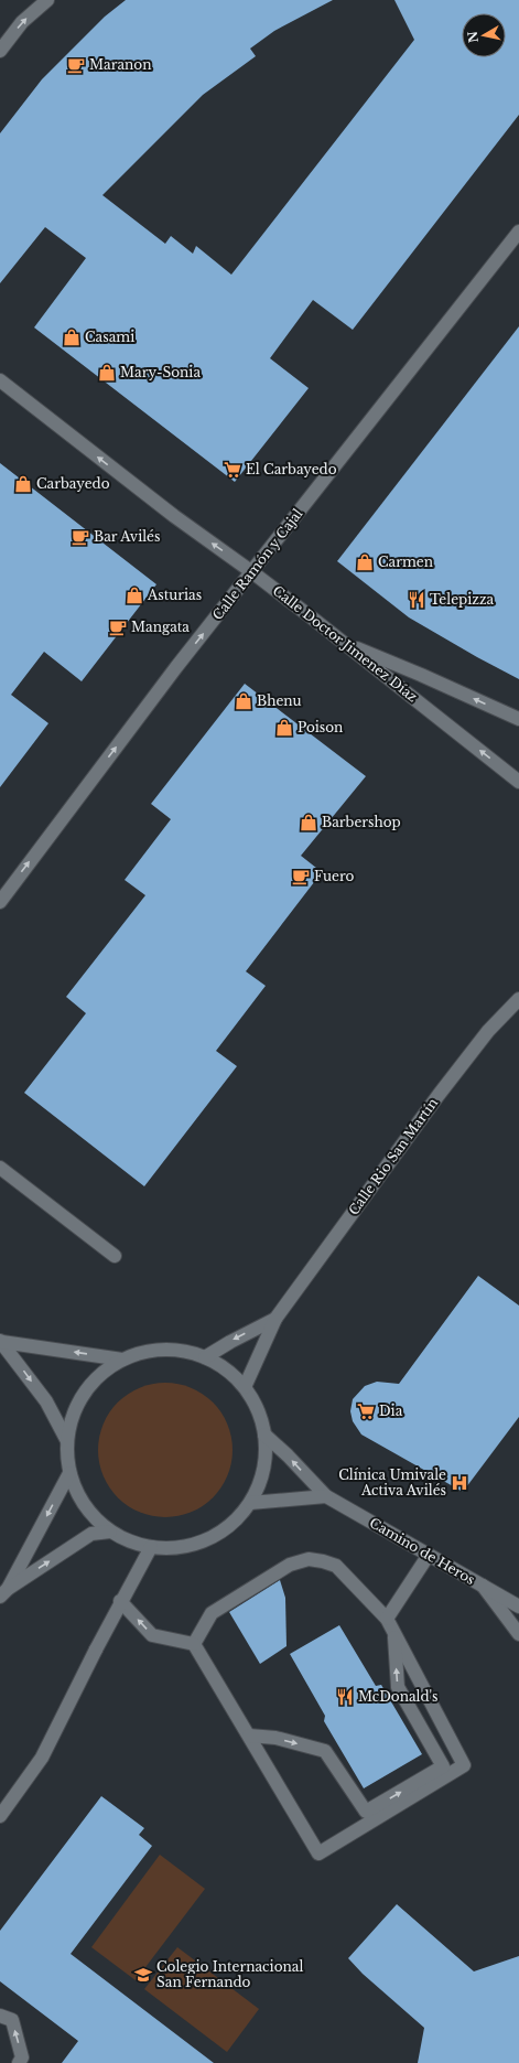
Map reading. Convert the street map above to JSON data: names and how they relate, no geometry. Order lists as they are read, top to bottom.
{
  "streets": {
    "street": [
      "Calle Ramón y Cajal",
      "Calle Doctor Jimenez Díaz",
      "Calle Rio San Martín",
      "Camino de Heros"
    ]
  },
  "crossings": [
    ["Calle Ramón y Cajal", "Calle Doctor Jimenez Díaz"]
  ],
  "one_way": ["Calle Ramón y Cajal"],
  "places": {
    "cafe": [
      "Maranon",
      "Bar Avilés",
      "Mangata",
      "Fuero"
    ],
    "shop": [
      "Casami",
      "Mary-Sonia",
      "Carbayedo",
      "Carmen",
      "Asturias",
      "Bhenu",
      "Poison",
      "Barbershop"
    ],
    "supermarket": ["El Carbayedo", "Dia"],
    "restaurant": ["Telepizza", "McDonald's"],
    "hospital": ["Clínica Umivale Activa Avilés"],
    "school or university": ["Colegio Internacional San Fernando"]
  },
  "north": "left"
}
